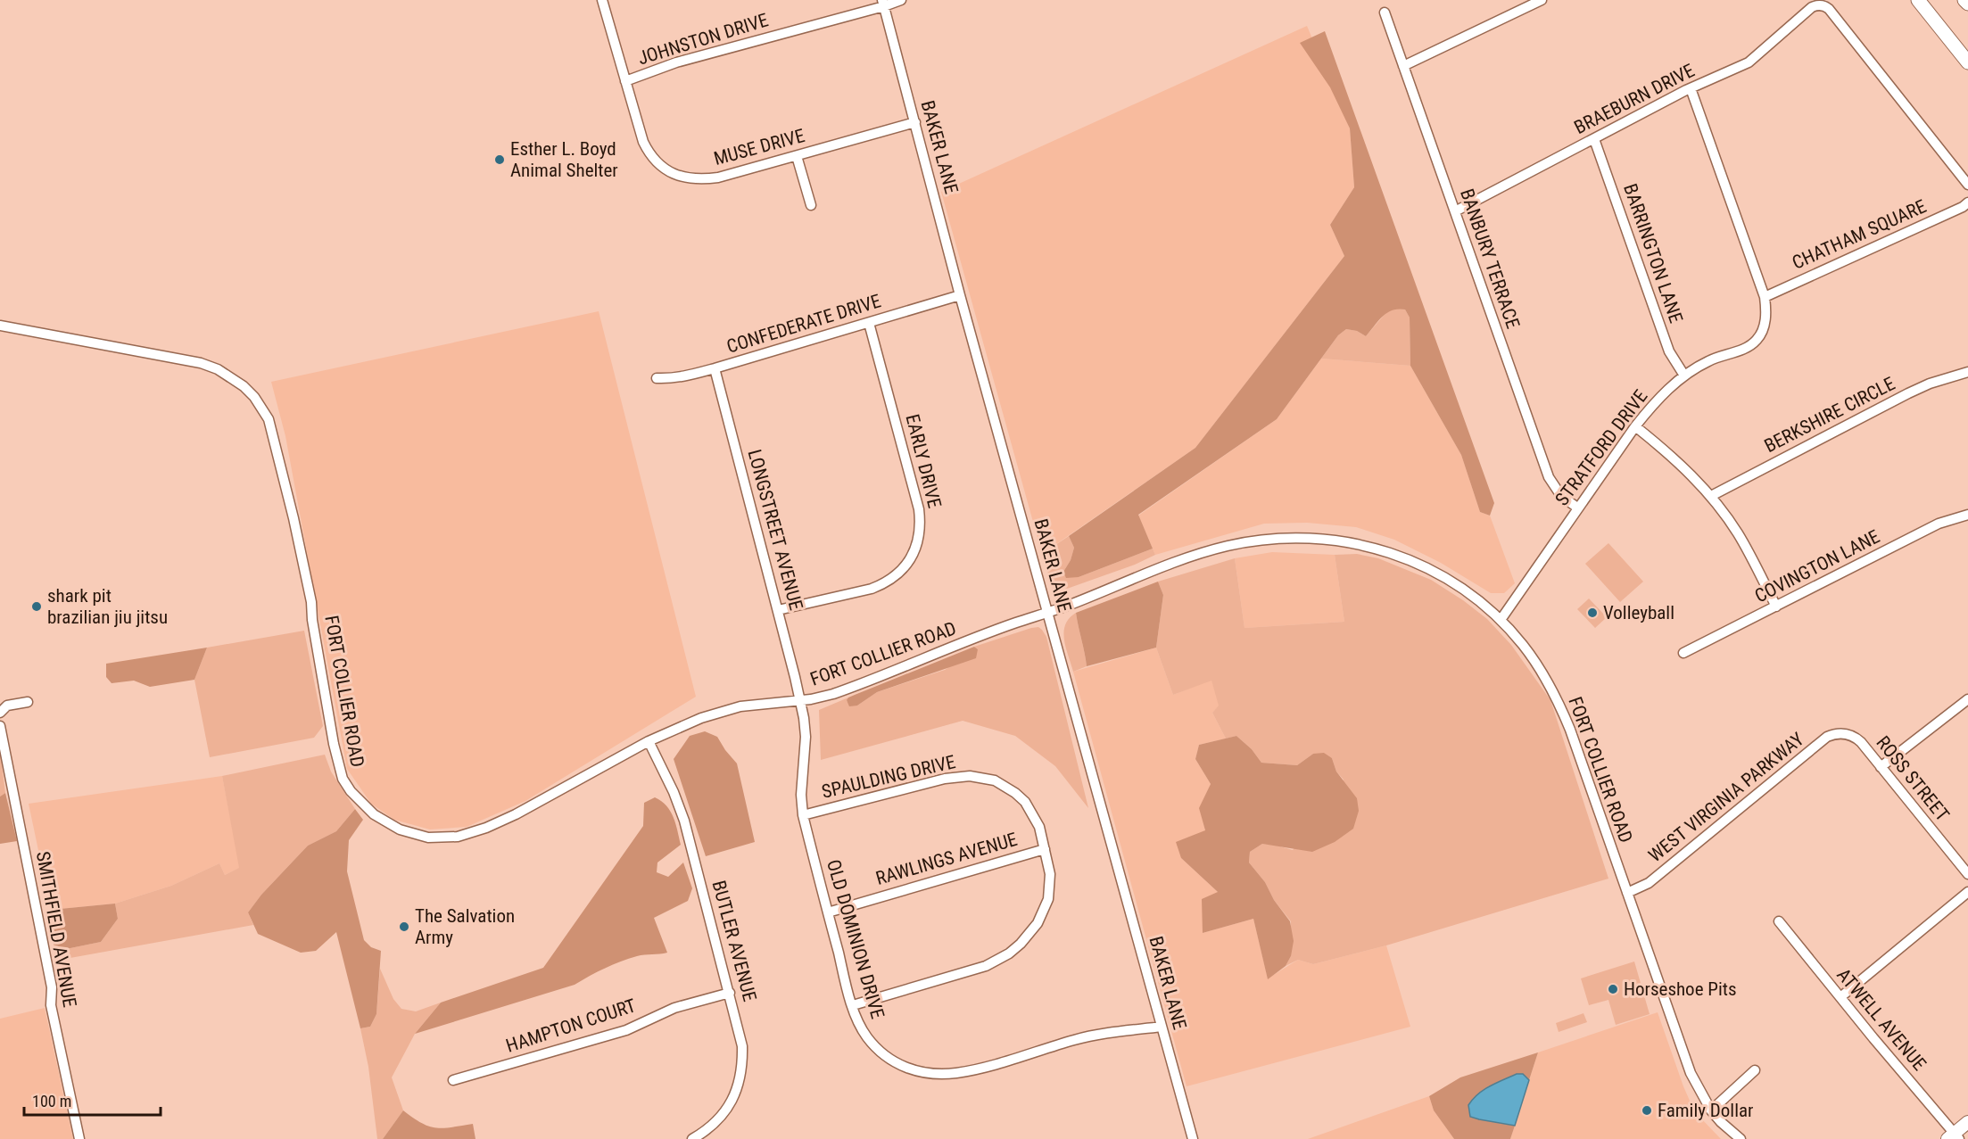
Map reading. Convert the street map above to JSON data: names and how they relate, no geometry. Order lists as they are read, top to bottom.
{
  "streets": {
    "street": [
      "JOHNSTON DRIVE",
      "BRAEBURN DRIVE",
      "MUSE DRIVE",
      "BAKER LANE",
      "CHATHAM SQUARE",
      "BARRINGTON LANE",
      "BANBURY TERRACE",
      "CONFEDERATE DRIVE",
      "BERKSHIRE CIRCLE",
      "STRATFORD DRIVE",
      "EARLY DRIVE",
      "LONGSTREET AVENUE",
      "COVINGTON LANE",
      "FORT COLLIER ROAD",
      "SPAULDING DRIVE",
      "ROSS STREET",
      "WEST VIRGINIA PARKWAY",
      "RAWLINGS AVENUE",
      "SMITHFIELD AVENUE",
      "OLD DOMINION DRIVE",
      "BUTLER AVENUE",
      "ATWELL AVENUE",
      "HAMPTON COURT"
    ]
  },
  "crossings": [
    ["JOHNSTON DRIVE", "MUSE DRIVE"],
    ["JOHNSTON DRIVE", "BAKER LANE"],
    ["BRAEBURN DRIVE", "BARRINGTON LANE"],
    ["BRAEBURN DRIVE", "BANBURY TERRACE"],
    ["BRAEBURN DRIVE", "STRATFORD DRIVE"],
    ["MUSE DRIVE", "BAKER LANE"],
    ["BAKER LANE", "CONFEDERATE DRIVE"],
    ["BAKER LANE", "FORT COLLIER ROAD"],
    ["BAKER LANE", "OLD DOMINION DRIVE"],
    ["CHATHAM SQUARE", "STRATFORD DRIVE"],
    ["BARRINGTON LANE", "STRATFORD DRIVE"],
    ["BANBURY TERRACE", "STRATFORD DRIVE"],
    ["CONFEDERATE DRIVE", "EARLY DRIVE"],
    ["CONFEDERATE DRIVE", "LONGSTREET AVENUE"],
    ["STRATFORD DRIVE", "FORT COLLIER ROAD"],
    ["EARLY DRIVE", "LONGSTREET AVENUE"],
    ["LONGSTREET AVENUE", "FORT COLLIER ROAD"],
    ["LONGSTREET AVENUE", "OLD DOMINION DRIVE"],
    ["FORT COLLIER ROAD", "WEST VIRGINIA PARKWAY"],
    ["FORT COLLIER ROAD", "OLD DOMINION DRIVE"],
    ["FORT COLLIER ROAD", "BUTLER AVENUE"],
    ["SPAULDING DRIVE", "RAWLINGS AVENUE"],
    ["SPAULDING DRIVE", "OLD DOMINION DRIVE"],
    ["ROSS STREET", "WEST VIRGINIA PARKWAY"],
    ["RAWLINGS AVENUE", "OLD DOMINION DRIVE"],
    ["BUTLER AVENUE", "HAMPTON COURT"]
  ],
  "places": [
    "Esther L. Boyd Animal Shelter",
    "shark pit brazilian jiu jitsu",
    "Volleyball",
    "The Salvation Army",
    "Horseshoe Pits",
    "Family Dollar"
  ],
  "scale_bar": "100 m"
}
